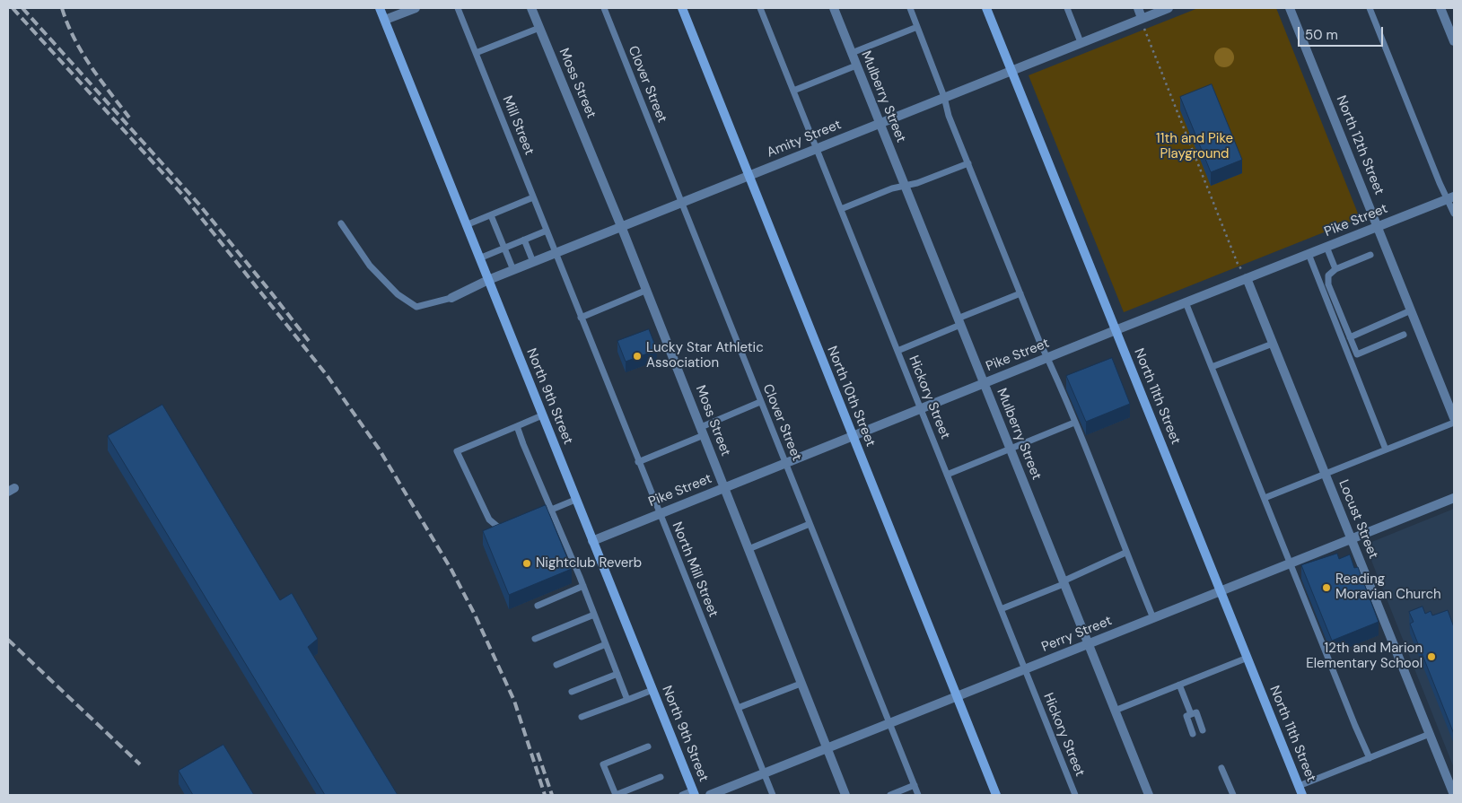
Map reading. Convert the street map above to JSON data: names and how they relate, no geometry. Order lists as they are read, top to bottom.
{
  "streets": {
    "street": [
      "Moss Street",
      "Mulberry Street",
      "Amity Street",
      "North 12th Street",
      "Pike Street",
      "North 9th Street",
      "North 10th Street",
      "North 11th Street",
      "Locust Street",
      "Perry Street"
    ],
    "lane": [
      "Clover Street",
      "Mill Street",
      "Hickory Street",
      "North Mill Street"
    ]
  },
  "crossings": [
    ["Moss Street", "Amity Street"],
    ["Moss Street", "Pike Street"],
    ["Moss Street", "Perry Street"],
    ["Clover Street", "Amity Street"],
    ["Clover Street", "Pike Street"],
    ["Clover Street", "Perry Street"],
    ["Mulberry Street", "Amity Street"],
    ["Mulberry Street", "Pike Street"],
    ["Mulberry Street", "Perry Street"],
    ["Mill Street", "Amity Street"],
    ["Mill Street", "North Mill Street"],
    ["Amity Street", "North 9th Street"],
    ["Amity Street", "North 10th Street"],
    ["Amity Street", "North 11th Street"],
    ["Amity Street", "Hickory Street"],
    ["Amity Street", "North Mill Street"],
    ["North 12th Street", "Pike Street"],
    ["Pike Street", "North 9th Street"],
    ["Pike Street", "North 10th Street"],
    ["Pike Street", "North 11th Street"],
    ["Pike Street", "Hickory Street"],
    ["Pike Street", "Locust Street"],
    ["Pike Street", "North Mill Street"],
    ["North 10th Street", "Perry Street"],
    ["North 11th Street", "Perry Street"],
    ["Hickory Street", "Perry Street"],
    ["Locust Street", "Perry Street"],
    ["North Mill Street", "Perry Street"]
  ],
  "parks": ["11th and Pike Playground"],
  "places": [
    "Lucky Star Athletic Association",
    "Nightclub Reverb",
    "Reading Moravian Church",
    "12th and Marion Elementary School"
  ],
  "scale_bar": "50 m"
}
